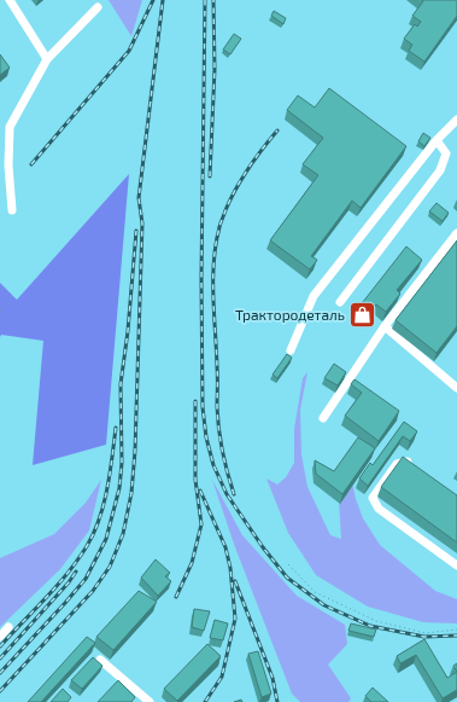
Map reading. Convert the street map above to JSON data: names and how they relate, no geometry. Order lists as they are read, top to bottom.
{
  "places": {
    "shop": ["Трактородеталь"]
  }
}
